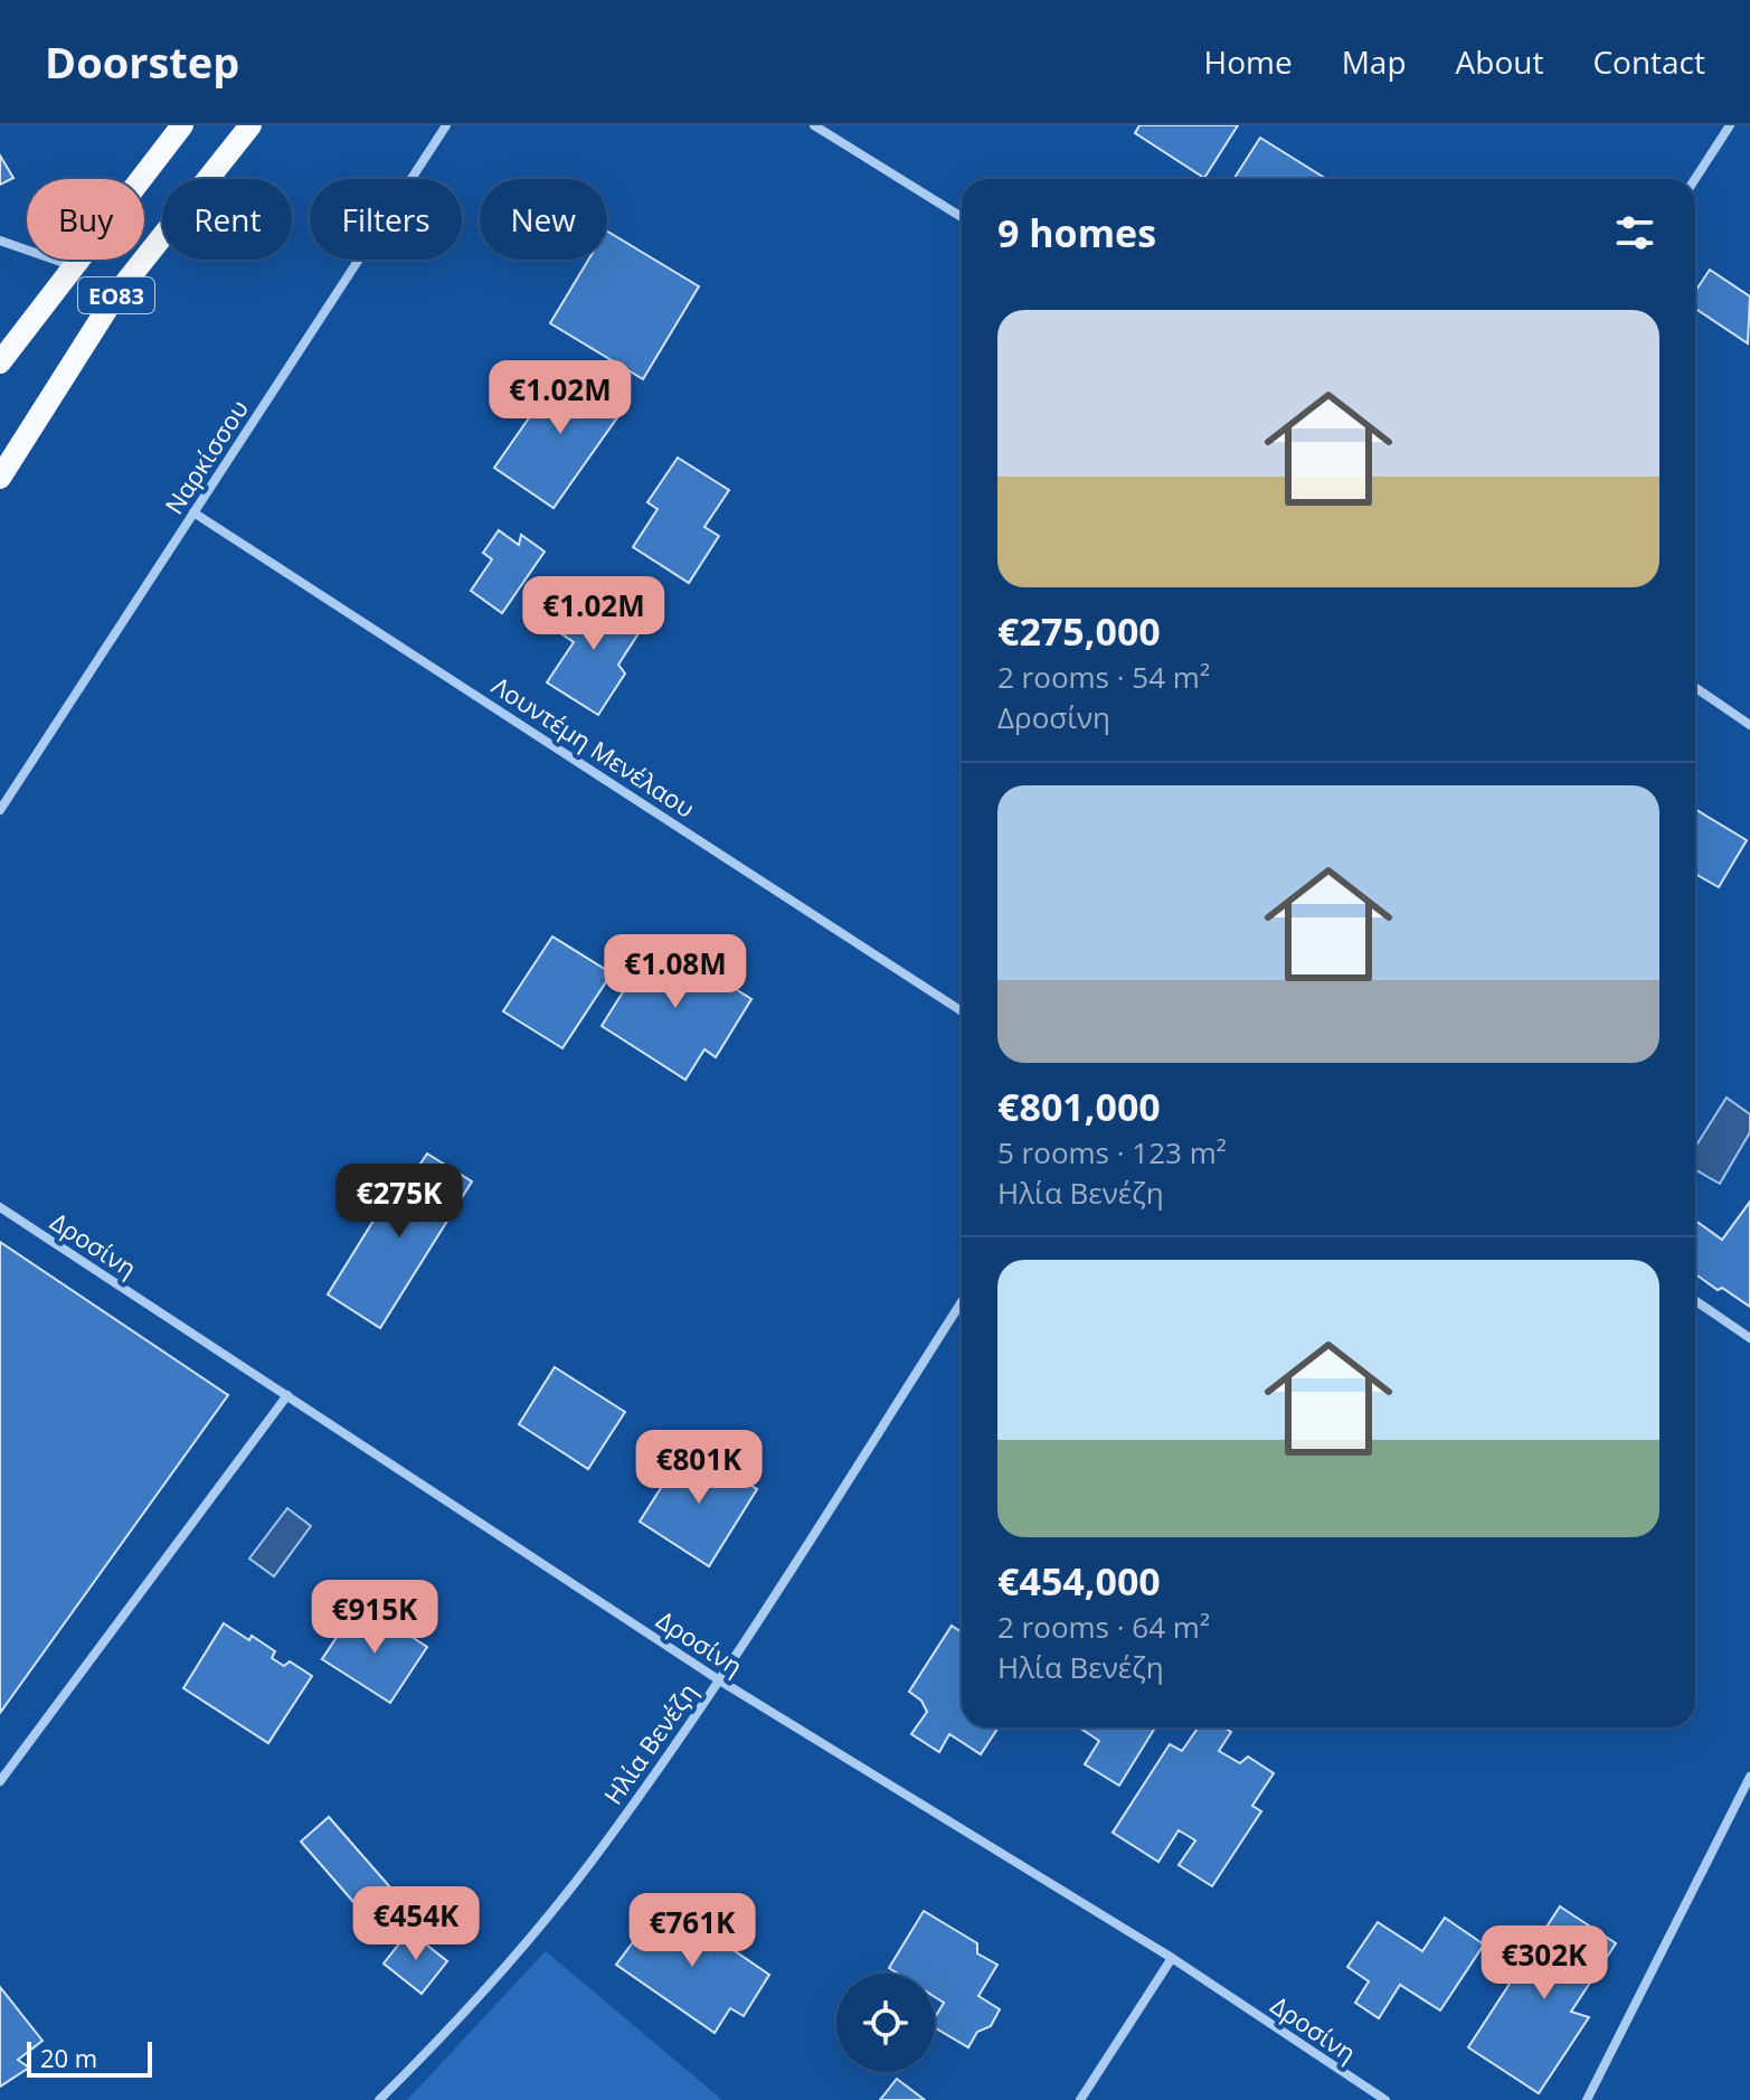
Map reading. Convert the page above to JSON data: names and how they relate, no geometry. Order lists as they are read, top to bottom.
{
  "streets": {
    "main road": ["ΕΟ83"],
    "street": [
      "Ναρκίσσου",
      "Λουντέμη Μενέλαου",
      "Δροσίνη",
      "Ηλία Βενέζη"
    ]
  },
  "crossings": [
    ["Ναρκίσσου", "Λουντέμη Μενέλαου"],
    ["Δροσίνη", "Ηλία Βενέζη"]
  ],
  "scale_bar": "20 m",
  "page": {
    "header": "Doorstep",
    "nav": [
      "Home",
      "Map",
      "About",
      "Contact"
    ],
    "chip": [
      "Buy",
      "Rent",
      "Filters",
      "New"
    ],
    "heading": "9 homes",
    "list": [
      {
        "name": "€275,000",
        "note": "2 rooms · 54 m² · Δροσίνη"
      },
      {
        "name": "€801,000",
        "note": "5 rooms · 123 m² · Ηλία Βενέζη"
      },
      {
        "name": "€454,000",
        "note": "2 rooms · 64 m² · Ηλία Βενέζη"
      }
    ],
    "price": [
      "€1.02M",
      "€1.02M",
      "€1.08M",
      "€275K",
      "€801K",
      "€915K",
      "€454K",
      "€761K",
      "€302K"
    ],
    "scale": "20 m"
  }
}
